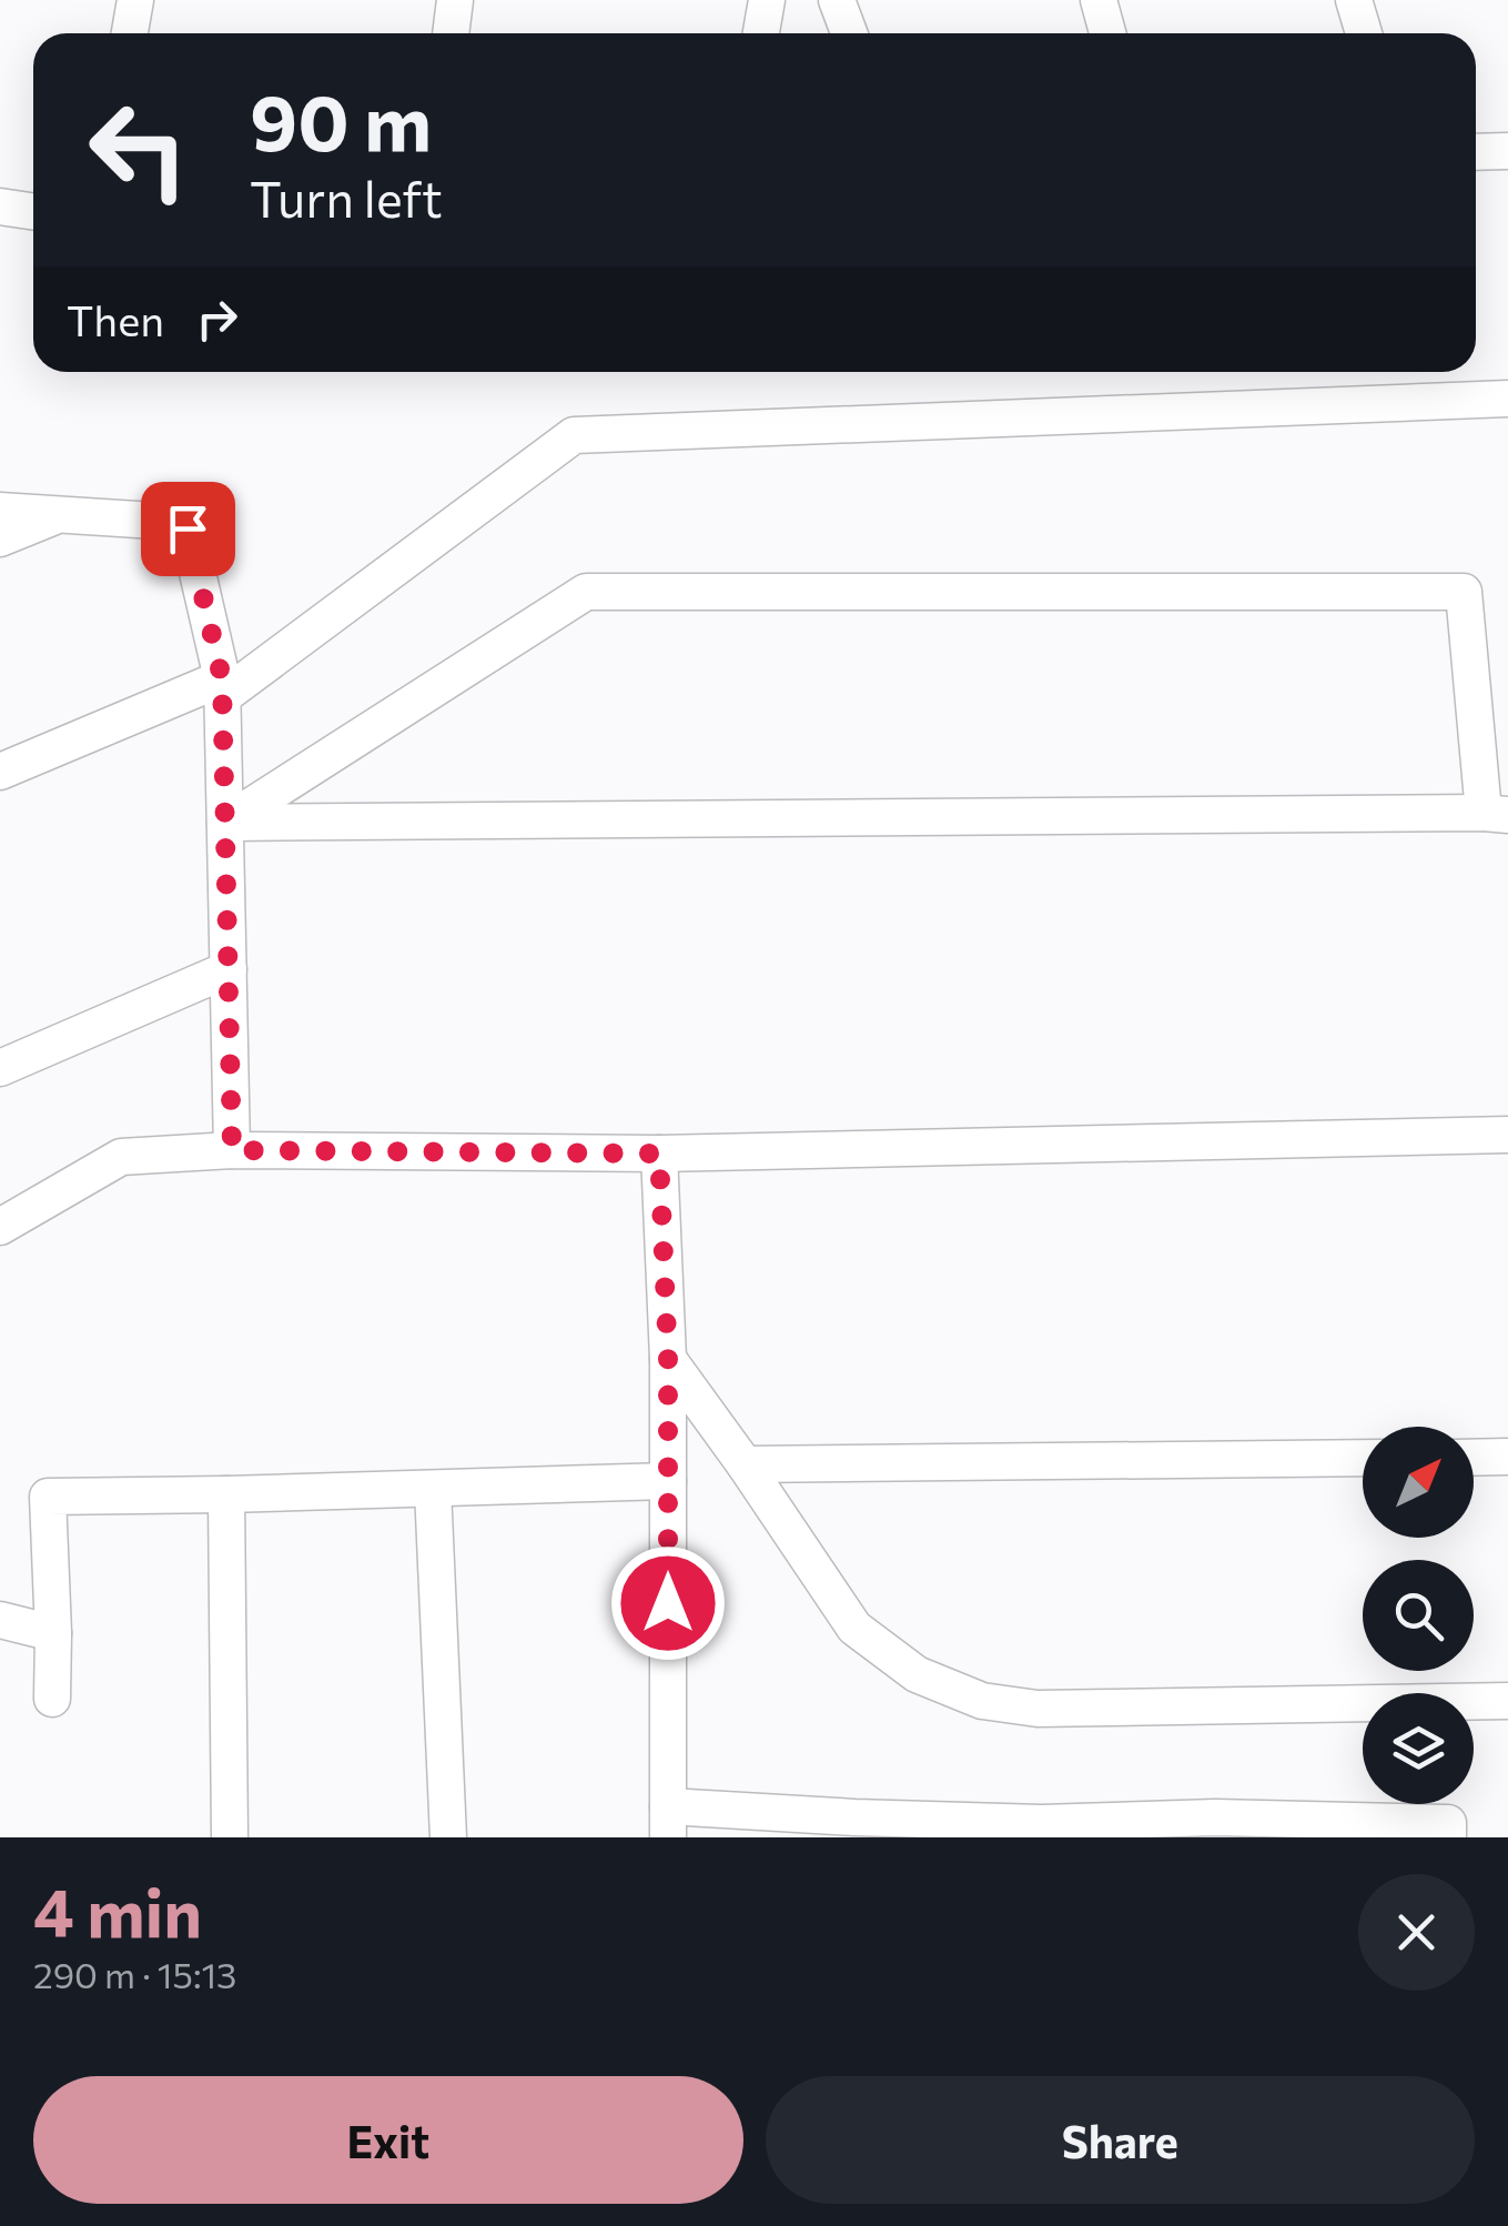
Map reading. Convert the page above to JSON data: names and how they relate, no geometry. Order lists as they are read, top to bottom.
{
  "north": "top right",
  "page": {
    "turn": ["90 m", "Turn left"],
    "then": "Then",
    "heading": ["4 min", "290 m · 15:13"],
    "buttons": ["Exit", "Share"]
  }
}
